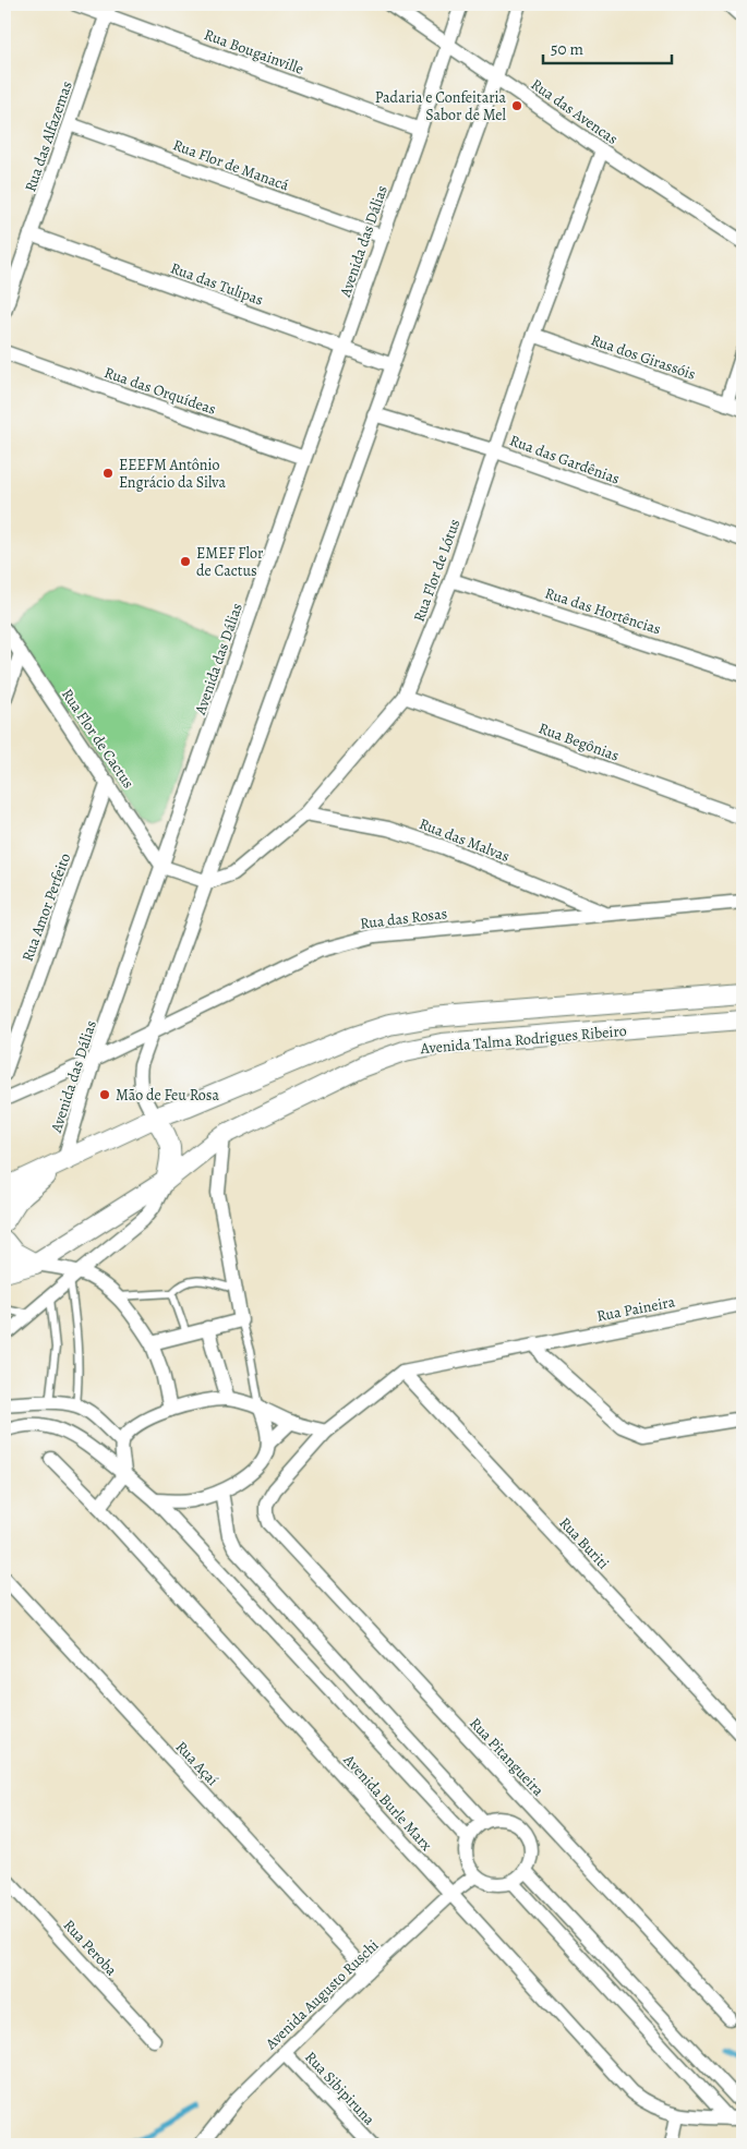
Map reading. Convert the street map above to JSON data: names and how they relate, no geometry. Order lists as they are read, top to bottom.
{
  "streets": {
    "main road": ["Avenida Talma Rodrigues Ribeiro"],
    "street": [
      "Rua Bougainville",
      "Rua das Avencas",
      "Rua das Alfazemas",
      "Rua Flor de Manacá",
      "Avenida das Dálias",
      "Rua das Tulipas",
      "Rua dos Girassóis",
      "Rua das Orquídeas",
      "Rua das Gardênias",
      "Rua Flor de Lótus",
      "Rua das Hortências",
      "Rua Flor de Cactus",
      "Rua Begônias",
      "Rua das Malvas",
      "Rua Amor Perfeito",
      "Rua das Rosas",
      "Rua Paineira",
      "Rua Buriti",
      "Rua Pitangueira",
      "Rua Açaí",
      "Avenida Burle Marx",
      "Rua Peroba",
      "Avenida Augusto Ruschi",
      "Rua Sibipiruna"
    ]
  },
  "crossings": [
    ["Rua Bougainville", "Rua das Alfazemas"],
    ["Rua Bougainville", "Avenida das Dálias"],
    ["Rua das Avencas", "Avenida das Dálias"],
    ["Rua das Avencas", "Rua Flor de Lótus"],
    ["Rua das Alfazemas", "Rua Flor de Manacá"],
    ["Rua das Alfazemas", "Rua das Tulipas"],
    ["Rua Flor de Manacá", "Avenida das Dálias"],
    ["Avenida das Dálias", "Rua das Tulipas"],
    ["Avenida das Dálias", "Rua das Orquídeas"],
    ["Avenida das Dálias", "Rua Flor de Cactus"],
    ["Avenida das Dálias", "Rua das Rosas"],
    ["Avenida das Dálias", "Avenida Talma Rodrigues Ribeiro"],
    ["Rua dos Girassóis", "Rua Flor de Lótus"],
    ["Rua das Gardênias", "Rua Flor de Lótus"],
    ["Rua Flor de Lótus", "Rua das Hortências"],
    ["Rua Flor de Lótus", "Rua Begônias"],
    ["Rua Flor de Lótus", "Rua das Malvas"],
    ["Rua Flor de Cactus", "Rua Amor Perfeito"],
    ["Rua das Malvas", "Rua das Rosas"],
    ["Rua Paineira", "Rua Buriti"],
    ["Rua Açaí", "Avenida Augusto Ruschi"],
    ["Avenida Burle Marx", "Avenida Augusto Ruschi"],
    ["Avenida Augusto Ruschi", "Rua Sibipiruna"]
  ],
  "places": [
    "Padaria e Confeitaria Sabor de Mel",
    "EEEFM Antônio Engrácio da Silva",
    "EMEF Flor de Cactus",
    "Mão de Feu Rosa"
  ],
  "scale_bar": "50 m"
}
